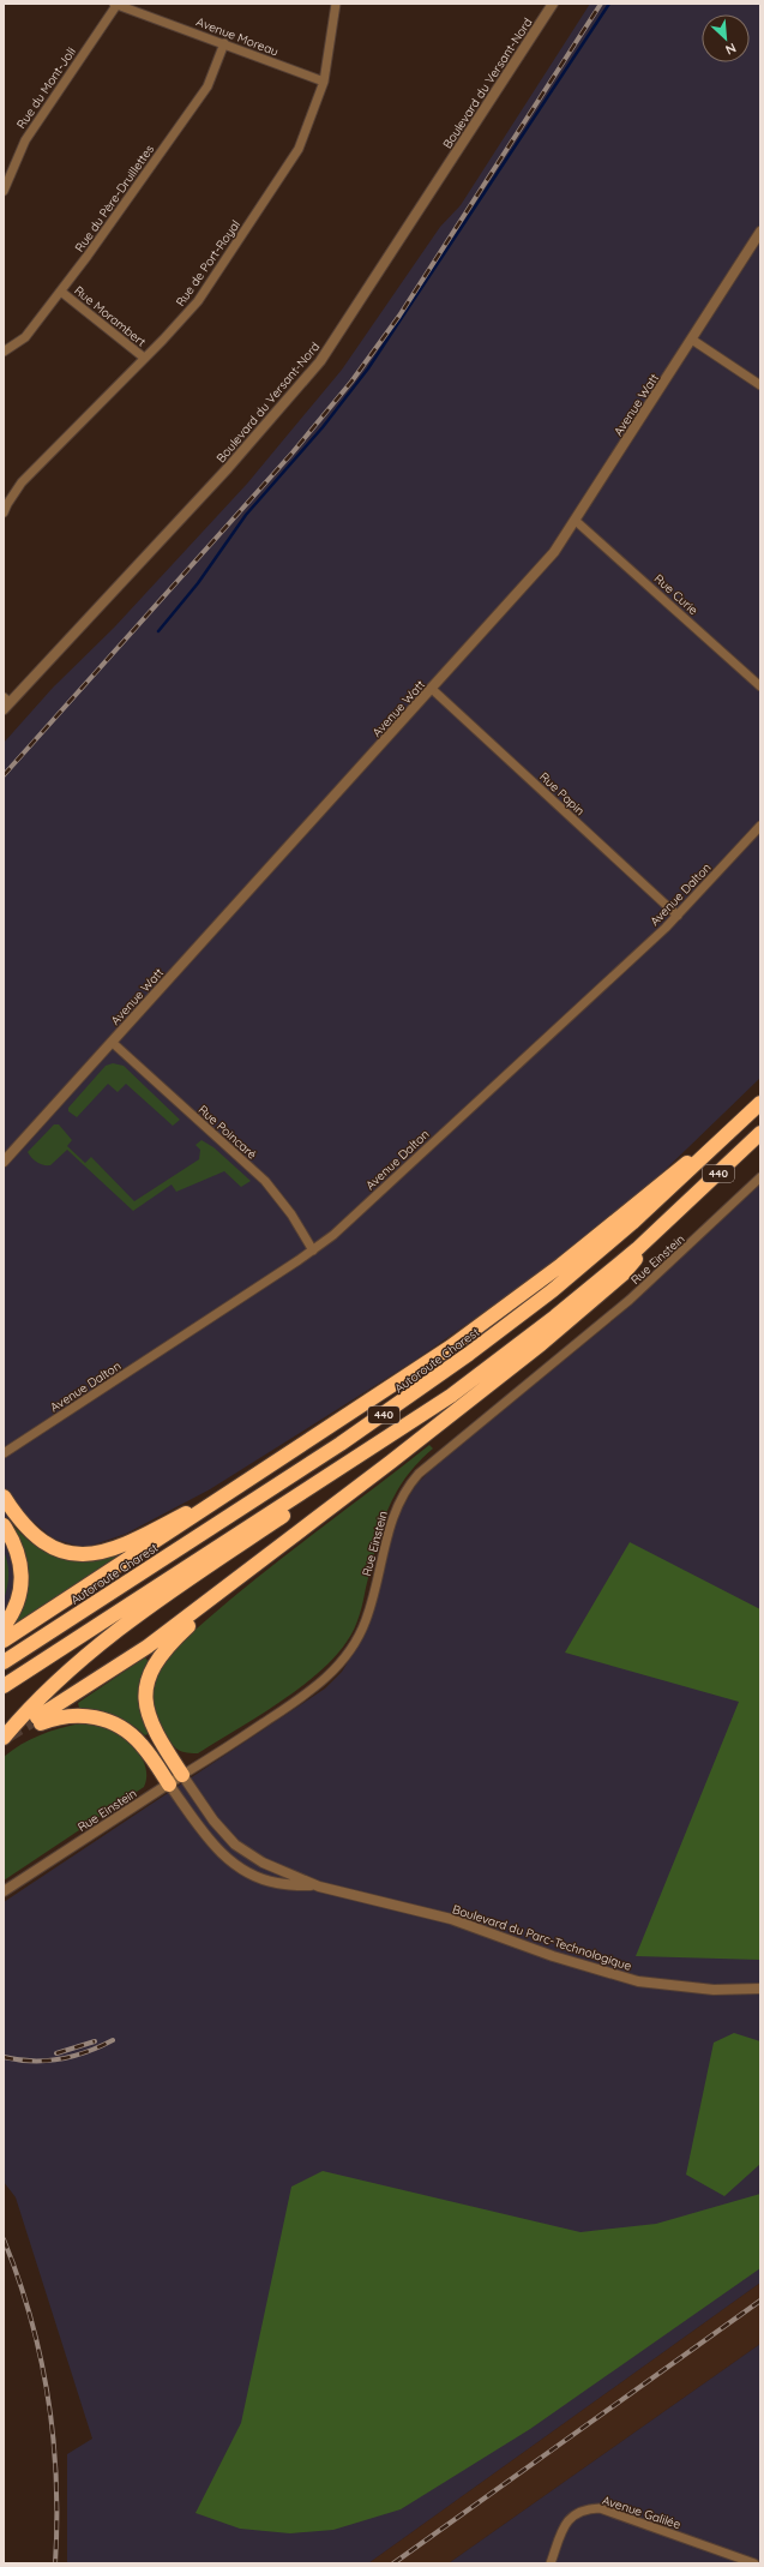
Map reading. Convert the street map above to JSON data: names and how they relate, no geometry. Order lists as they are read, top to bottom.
{
  "streets": {
    "highway": ["440", "Autoroute Charest"],
    "street": [
      "Avenue Moreau",
      "Boulevard du Versant-Nord",
      "Rue du Mont-Joli",
      "Rue du Père-Druillettes",
      "Rue de Port-Royal",
      "Rue Morambert",
      "Avenue Watt",
      "Rue Curie",
      "Rue Papin",
      "Avenue Dalton",
      "Rue Poincaré",
      "Rue Einstein",
      "Boulevard du Parc-Technologique",
      "Avenue Galilée"
    ]
  },
  "crossings": [
    ["Avenue Moreau", "Rue du Mont-Joli"],
    ["Avenue Moreau", "Rue du Père-Druillettes"],
    ["Avenue Moreau", "Rue de Port-Royal"],
    ["Rue du Père-Druillettes", "Rue Morambert"],
    ["Rue de Port-Royal", "Rue Morambert"],
    ["Avenue Watt", "Rue Curie"],
    ["Avenue Watt", "Rue Papin"],
    ["Avenue Watt", "Rue Poincaré"],
    ["Rue Papin", "Avenue Dalton"],
    ["Avenue Dalton", "Rue Poincaré"],
    ["Rue Einstein", "Boulevard du Parc-Technologique"]
  ],
  "north": "bottom right"
}
